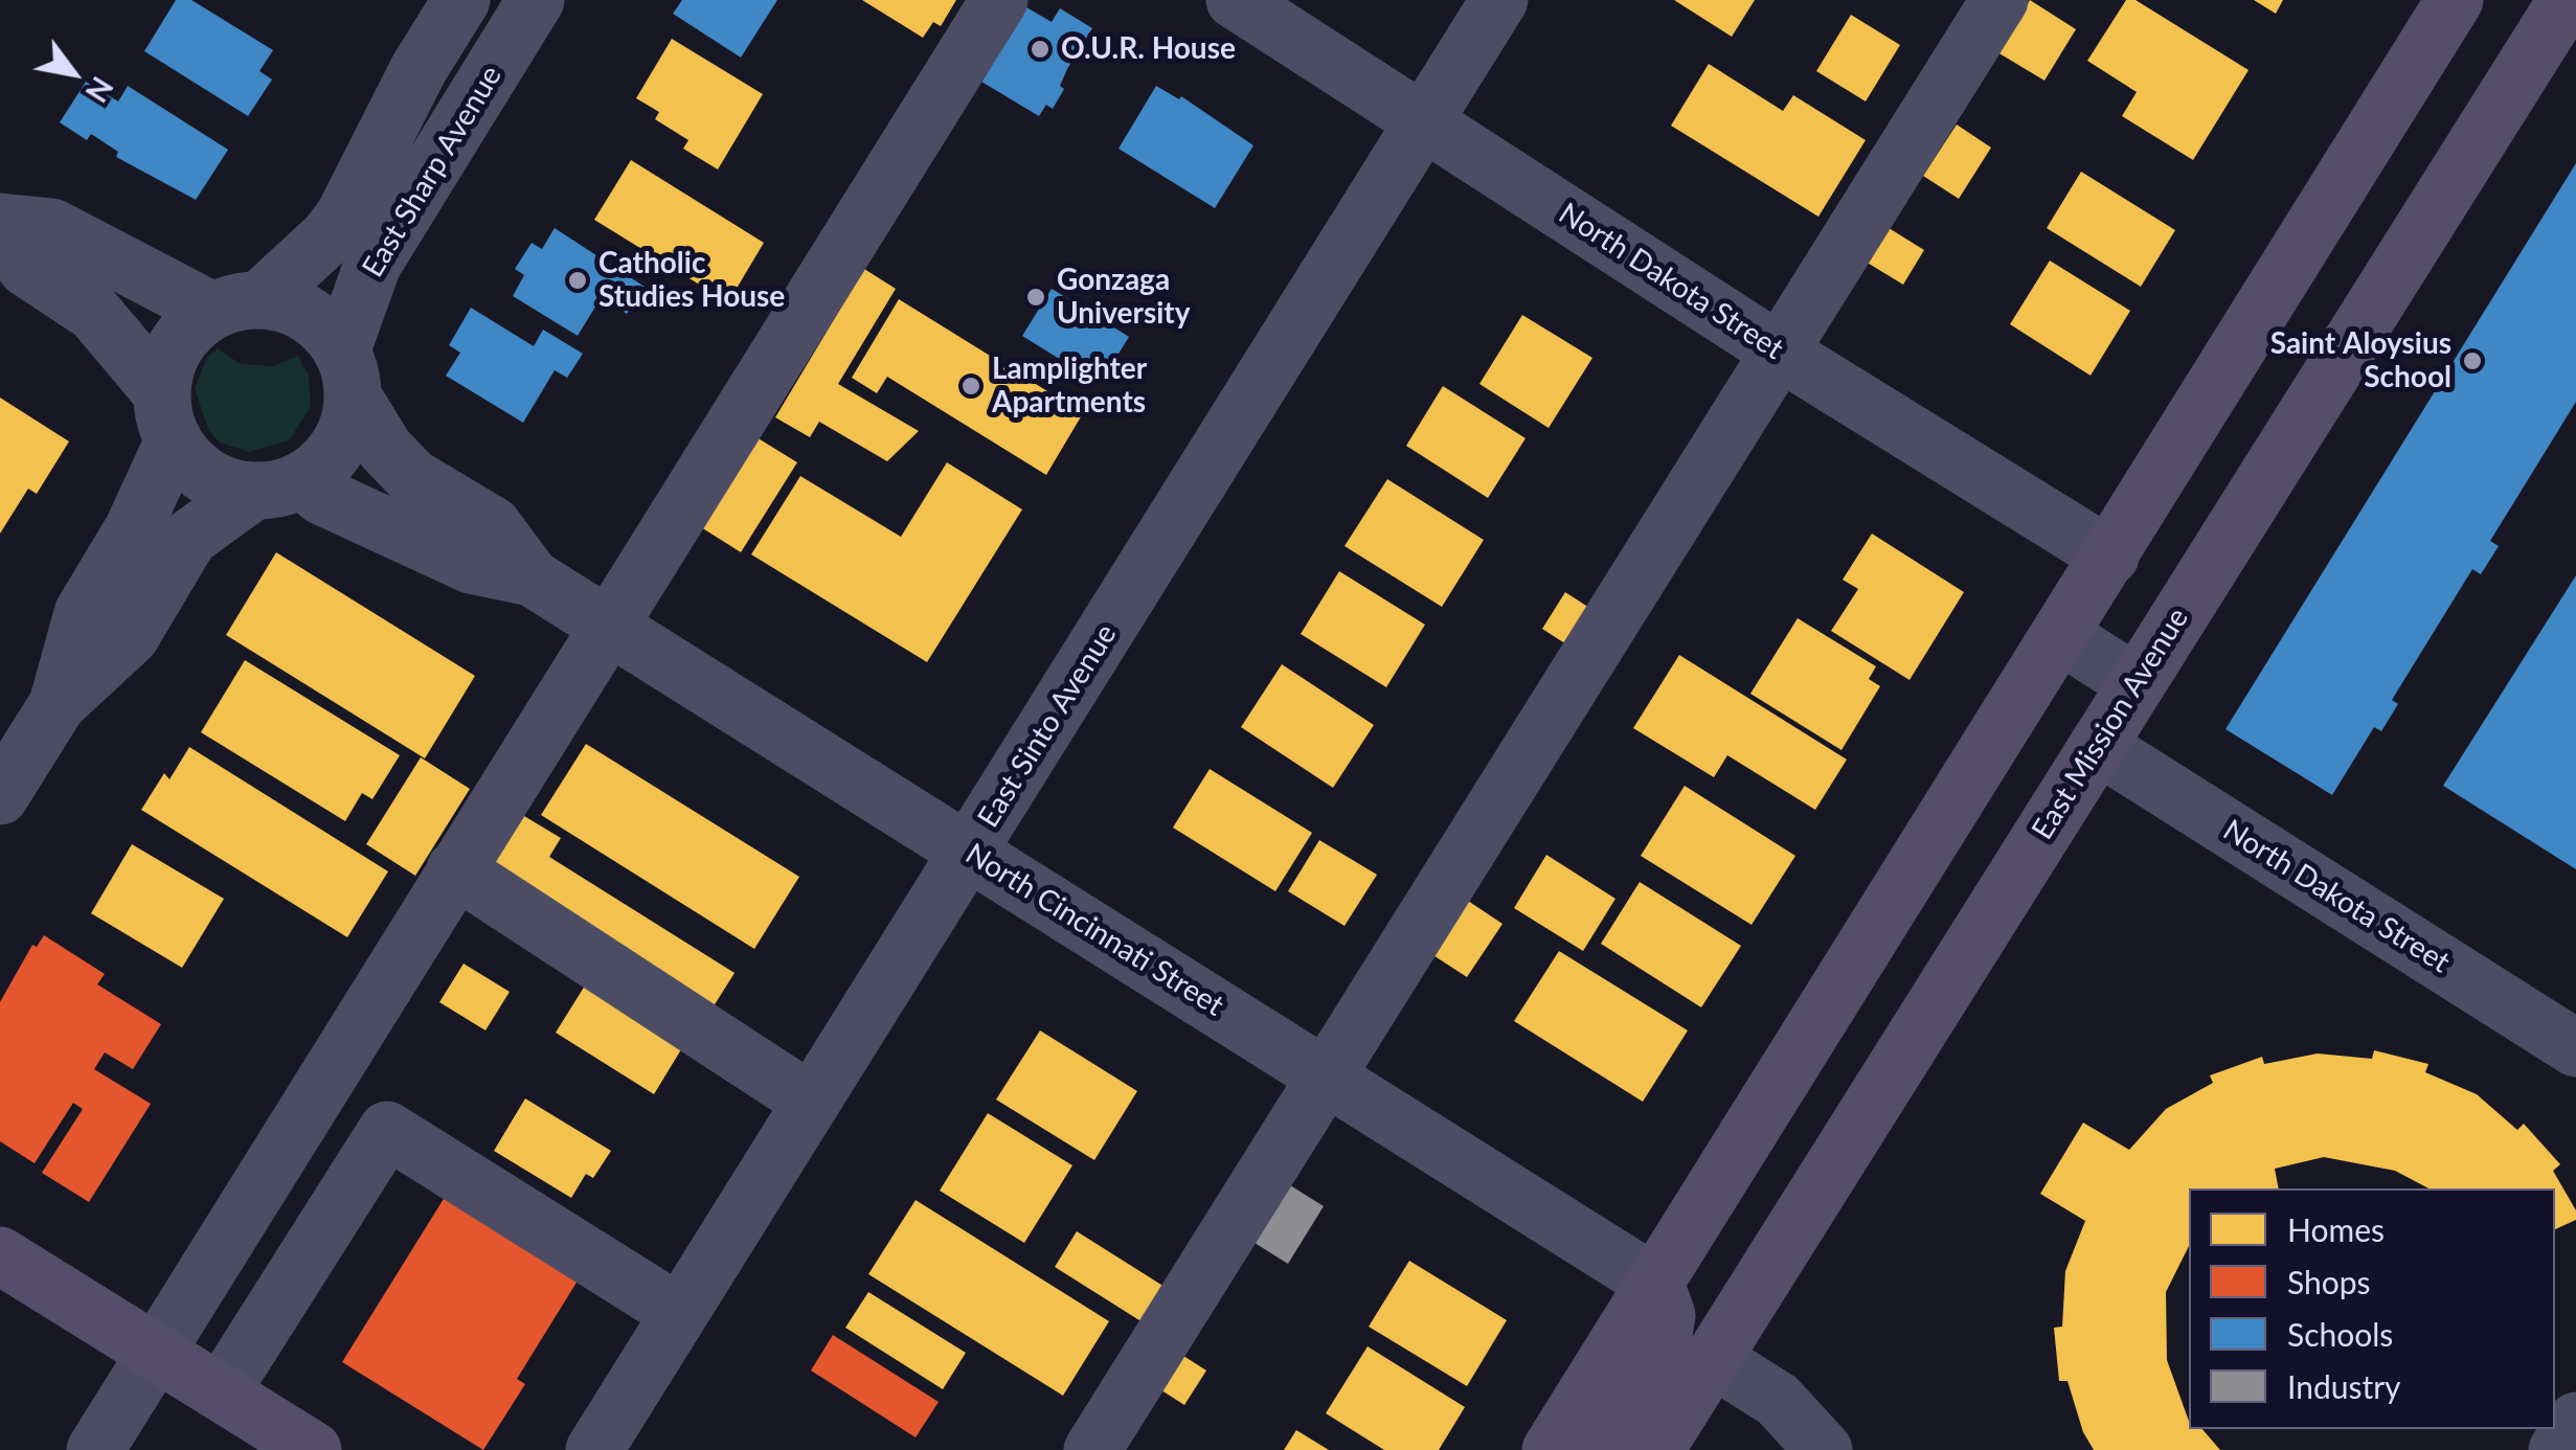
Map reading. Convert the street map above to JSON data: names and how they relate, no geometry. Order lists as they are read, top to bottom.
{
  "streets": {
    "main road": ["East Mission Avenue"],
    "street": [
      "East Sharp Avenue",
      "North Dakota Street",
      "East Sinto Avenue",
      "North Cincinnati Street"
    ]
  },
  "crossings": [
    ["East Sharp Avenue", "North Cincinnati Street"],
    ["North Dakota Street", "East Mission Avenue"],
    ["North Dakota Street", "East Sinto Avenue"],
    ["East Sinto Avenue", "North Cincinnati Street"]
  ],
  "places": [
    "O.U.R. House",
    "Catholic Studies House",
    "Gonzaga University",
    "Saint Aloysius School",
    "Lamplighter Apartments"
  ],
  "legend": [
    "Homes",
    "Shops",
    "Schools",
    "Industry"
  ],
  "north": "bottom right"
}
